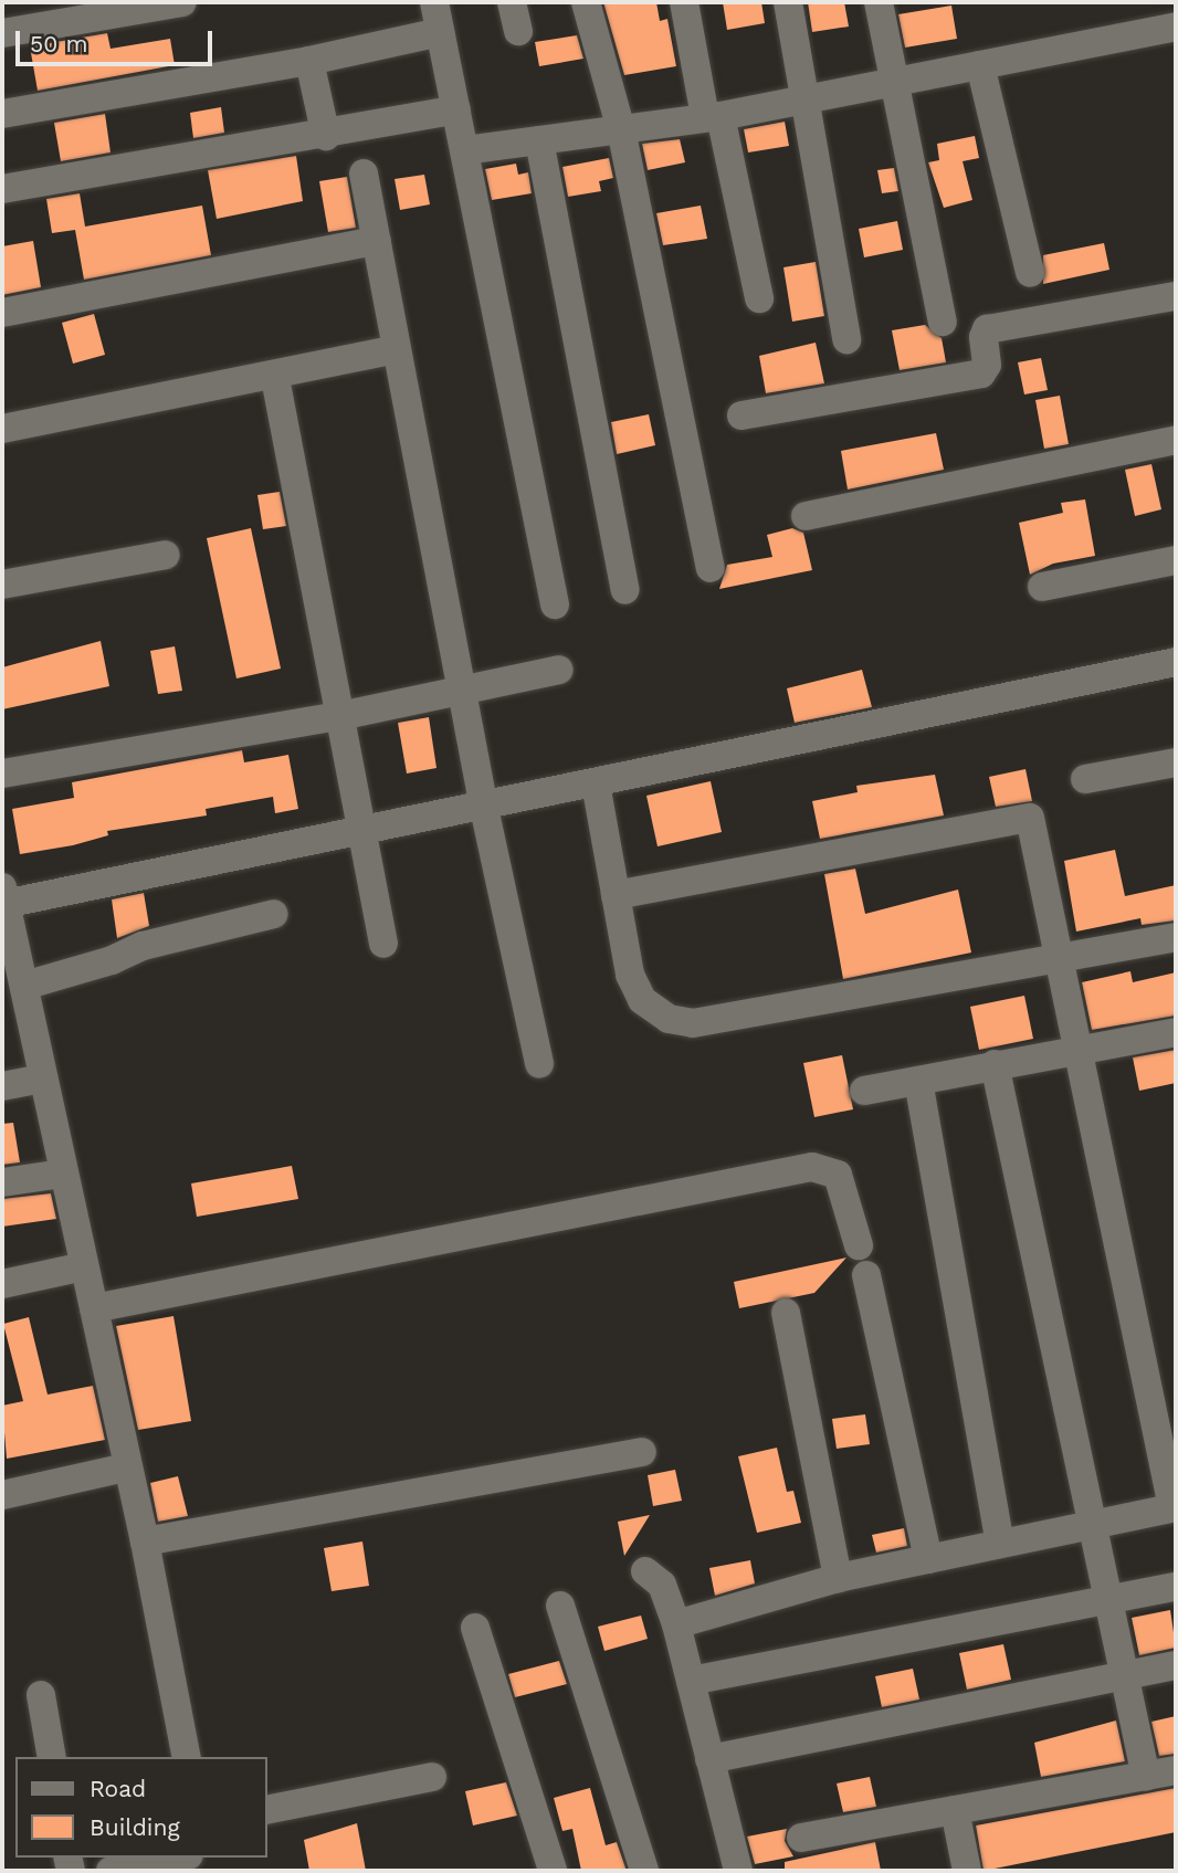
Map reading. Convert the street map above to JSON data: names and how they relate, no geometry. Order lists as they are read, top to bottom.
{
  "legend": ["Road", "Building"],
  "scale_bar": "50 m"
}
